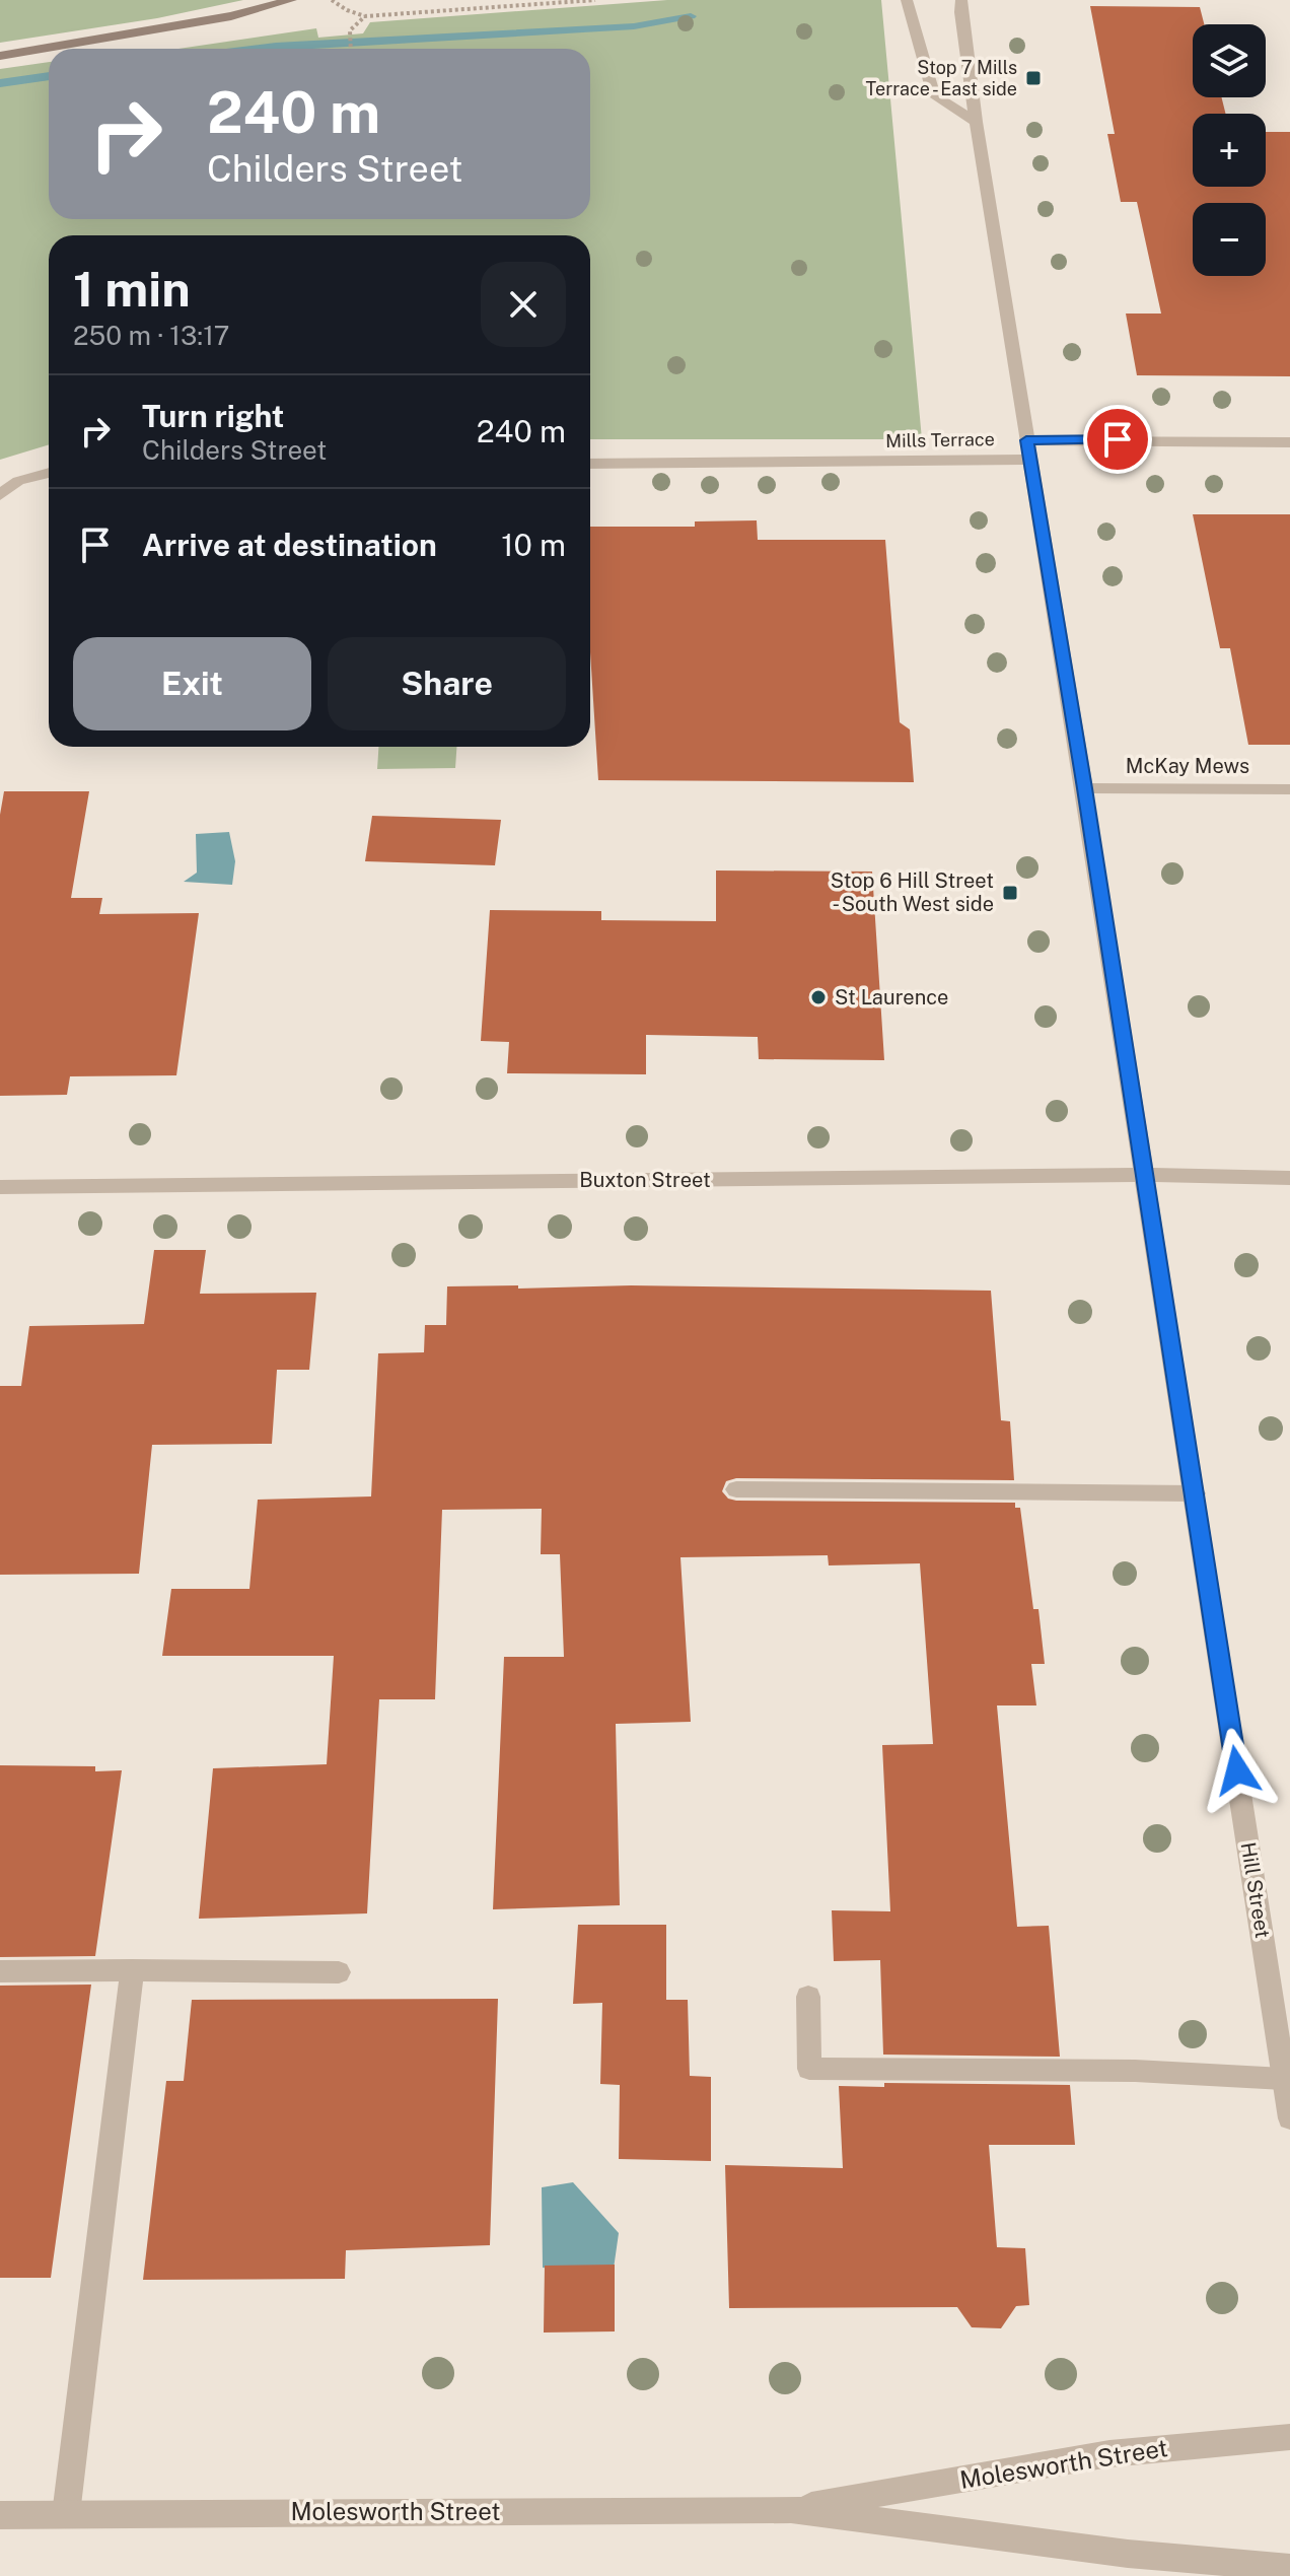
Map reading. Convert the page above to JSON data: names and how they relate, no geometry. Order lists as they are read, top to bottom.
{
  "streets": {
    "street": [
      "Mills Terrace",
      "McKay Mews",
      "Buxton Street",
      "Hill Street",
      "Molesworth Street"
    ]
  },
  "crossings": [
    ["Mills Terrace", "Hill Street"],
    ["McKay Mews", "Hill Street"],
    ["Buxton Street", "Hill Street"]
  ],
  "places": {
    "transit": ["Stop 7 Mills Terrace - East side", "Stop 6 Hill Street - South West side"],
    "other": ["St Laurence"]
  },
  "page": {
    "map_buttons": ["+", "−"],
    "turn": ["240 m", "Childers Street"],
    "heading": ["1 min", "250 m · 13:17"],
    "list": [
      {
        "name": "Turn right",
        "note": "Childers Street",
        "value": "240 m"
      },
      {
        "name": "Arrive at destination",
        "value": "10 m"
      }
    ],
    "buttons": ["Exit", "Share"]
  }
}
